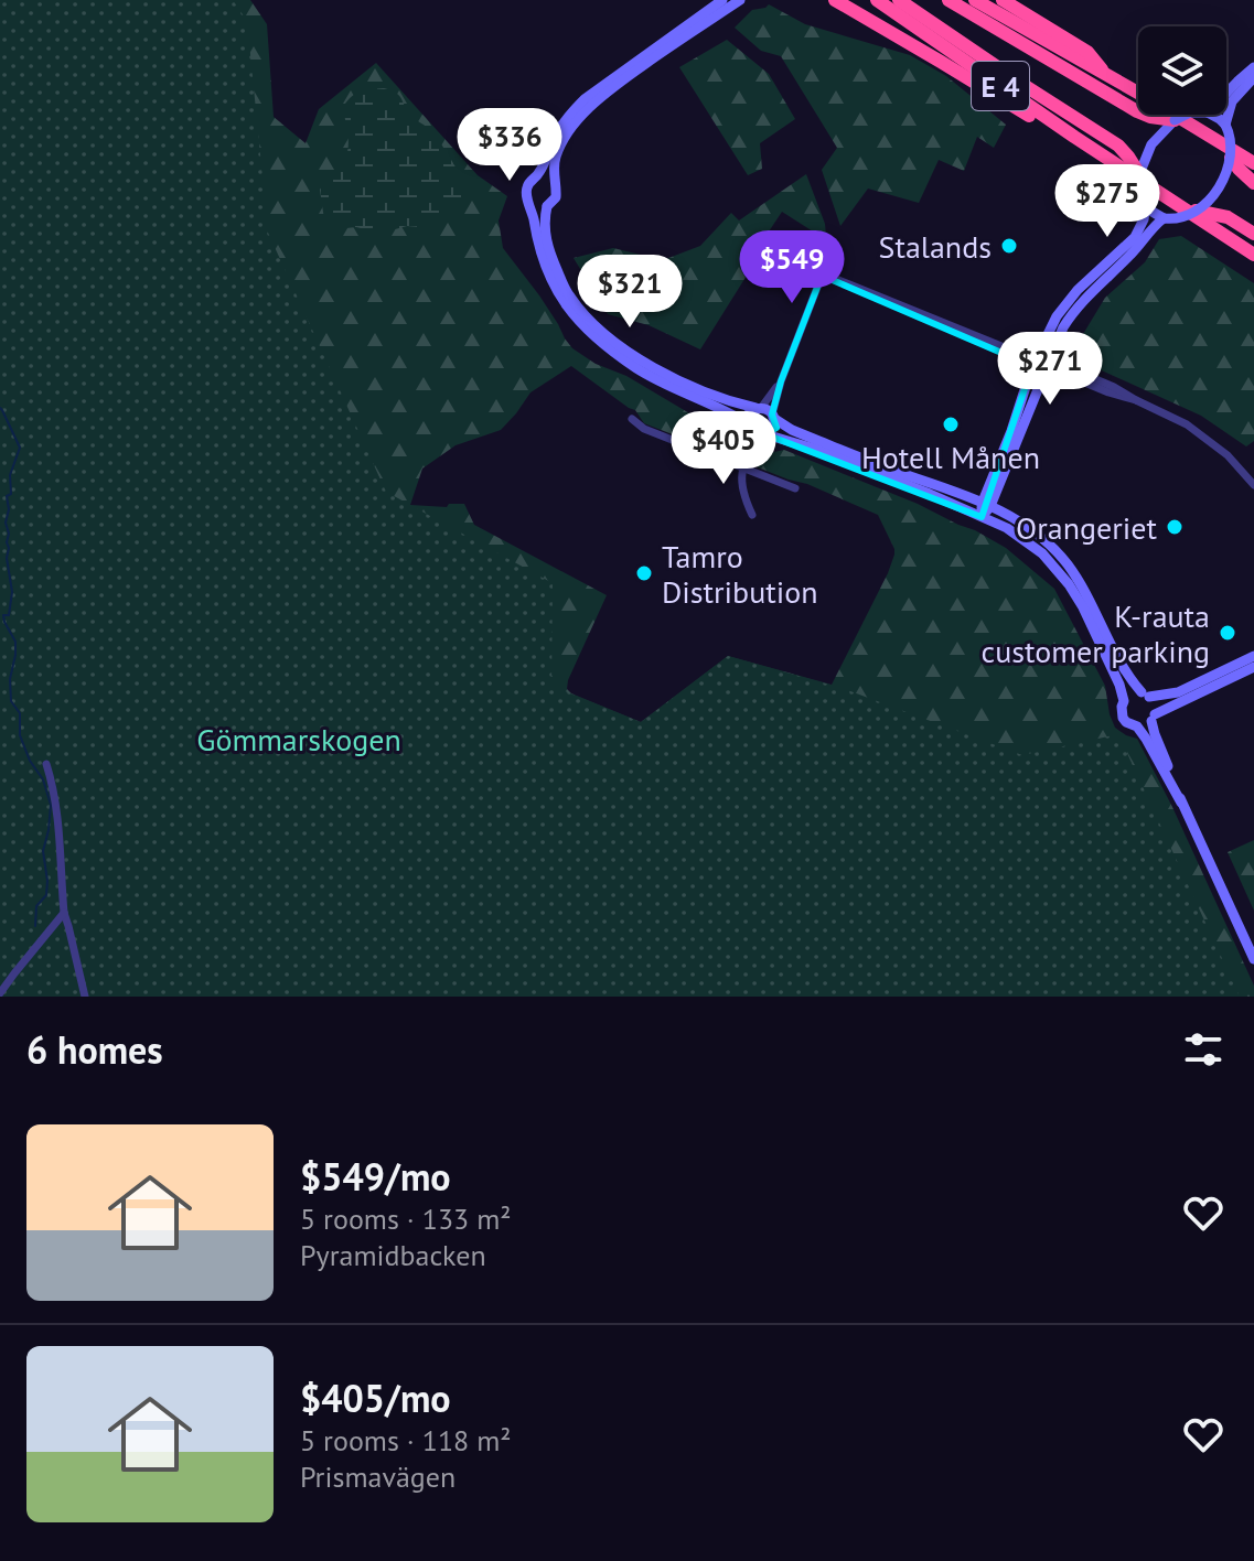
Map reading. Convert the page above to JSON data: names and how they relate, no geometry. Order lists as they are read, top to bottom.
{
  "streets": {
    "highway": ["E 4"]
  },
  "parks": ["Gömmarskogen"],
  "places": [
    "Stalands",
    "Hotell Månen",
    "Orangeriet",
    "Tamro Distribution",
    "K-rauta customer parking"
  ],
  "page": {
    "price": [
      "$336",
      "$275",
      "$549",
      "$321",
      "$271",
      "$405"
    ],
    "heading": "6 homes",
    "list": [
      {
        "name": "$549/mo",
        "note": "5 rooms · 133 m² · Pyramidbacken"
      },
      {
        "name": "$405/mo",
        "note": "5 rooms · 118 m² · Prismavägen"
      }
    ]
  }
}
